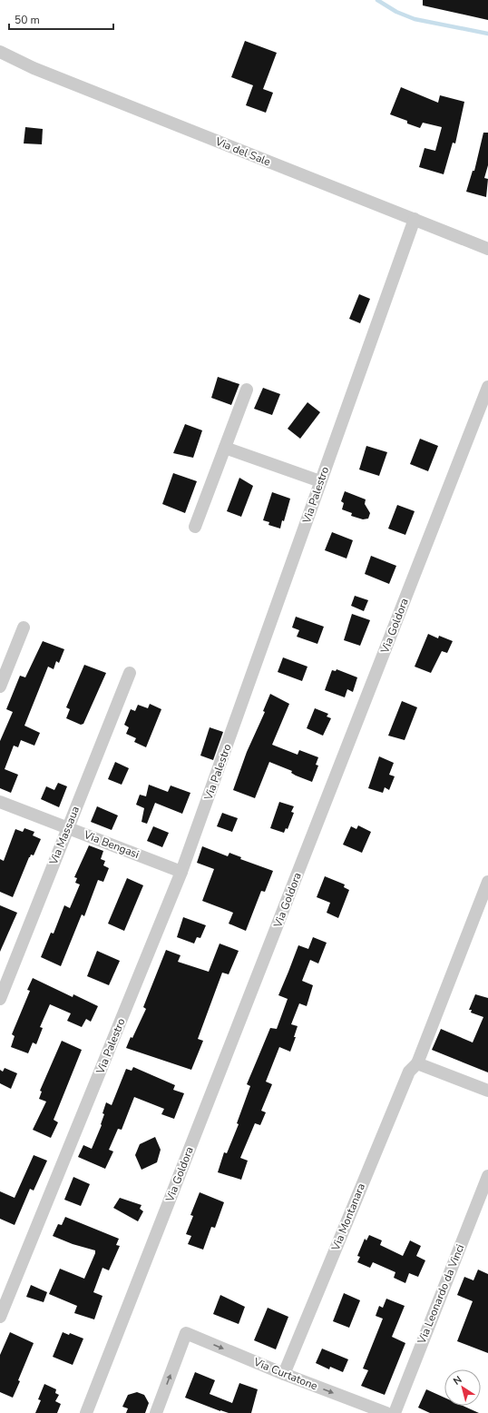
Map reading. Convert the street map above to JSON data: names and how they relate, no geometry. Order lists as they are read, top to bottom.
{
  "streets": {
    "street": [
      "Via del Sale",
      "Via Palestro",
      "Via Goldora",
      "Via Massaua",
      "Via Bengasi",
      "Via Montanara",
      "Via Leonardo da Vinci",
      "Via Curtatone"
    ]
  },
  "crossings": [
    ["Via del Sale", "Via Palestro"],
    ["Via Palestro", "Via Bengasi"],
    ["Via Massaua", "Via Bengasi"],
    ["Via Montanara", "Via Curtatone"]
  ],
  "scale_bar": "50 m",
  "north": "top left"
}
